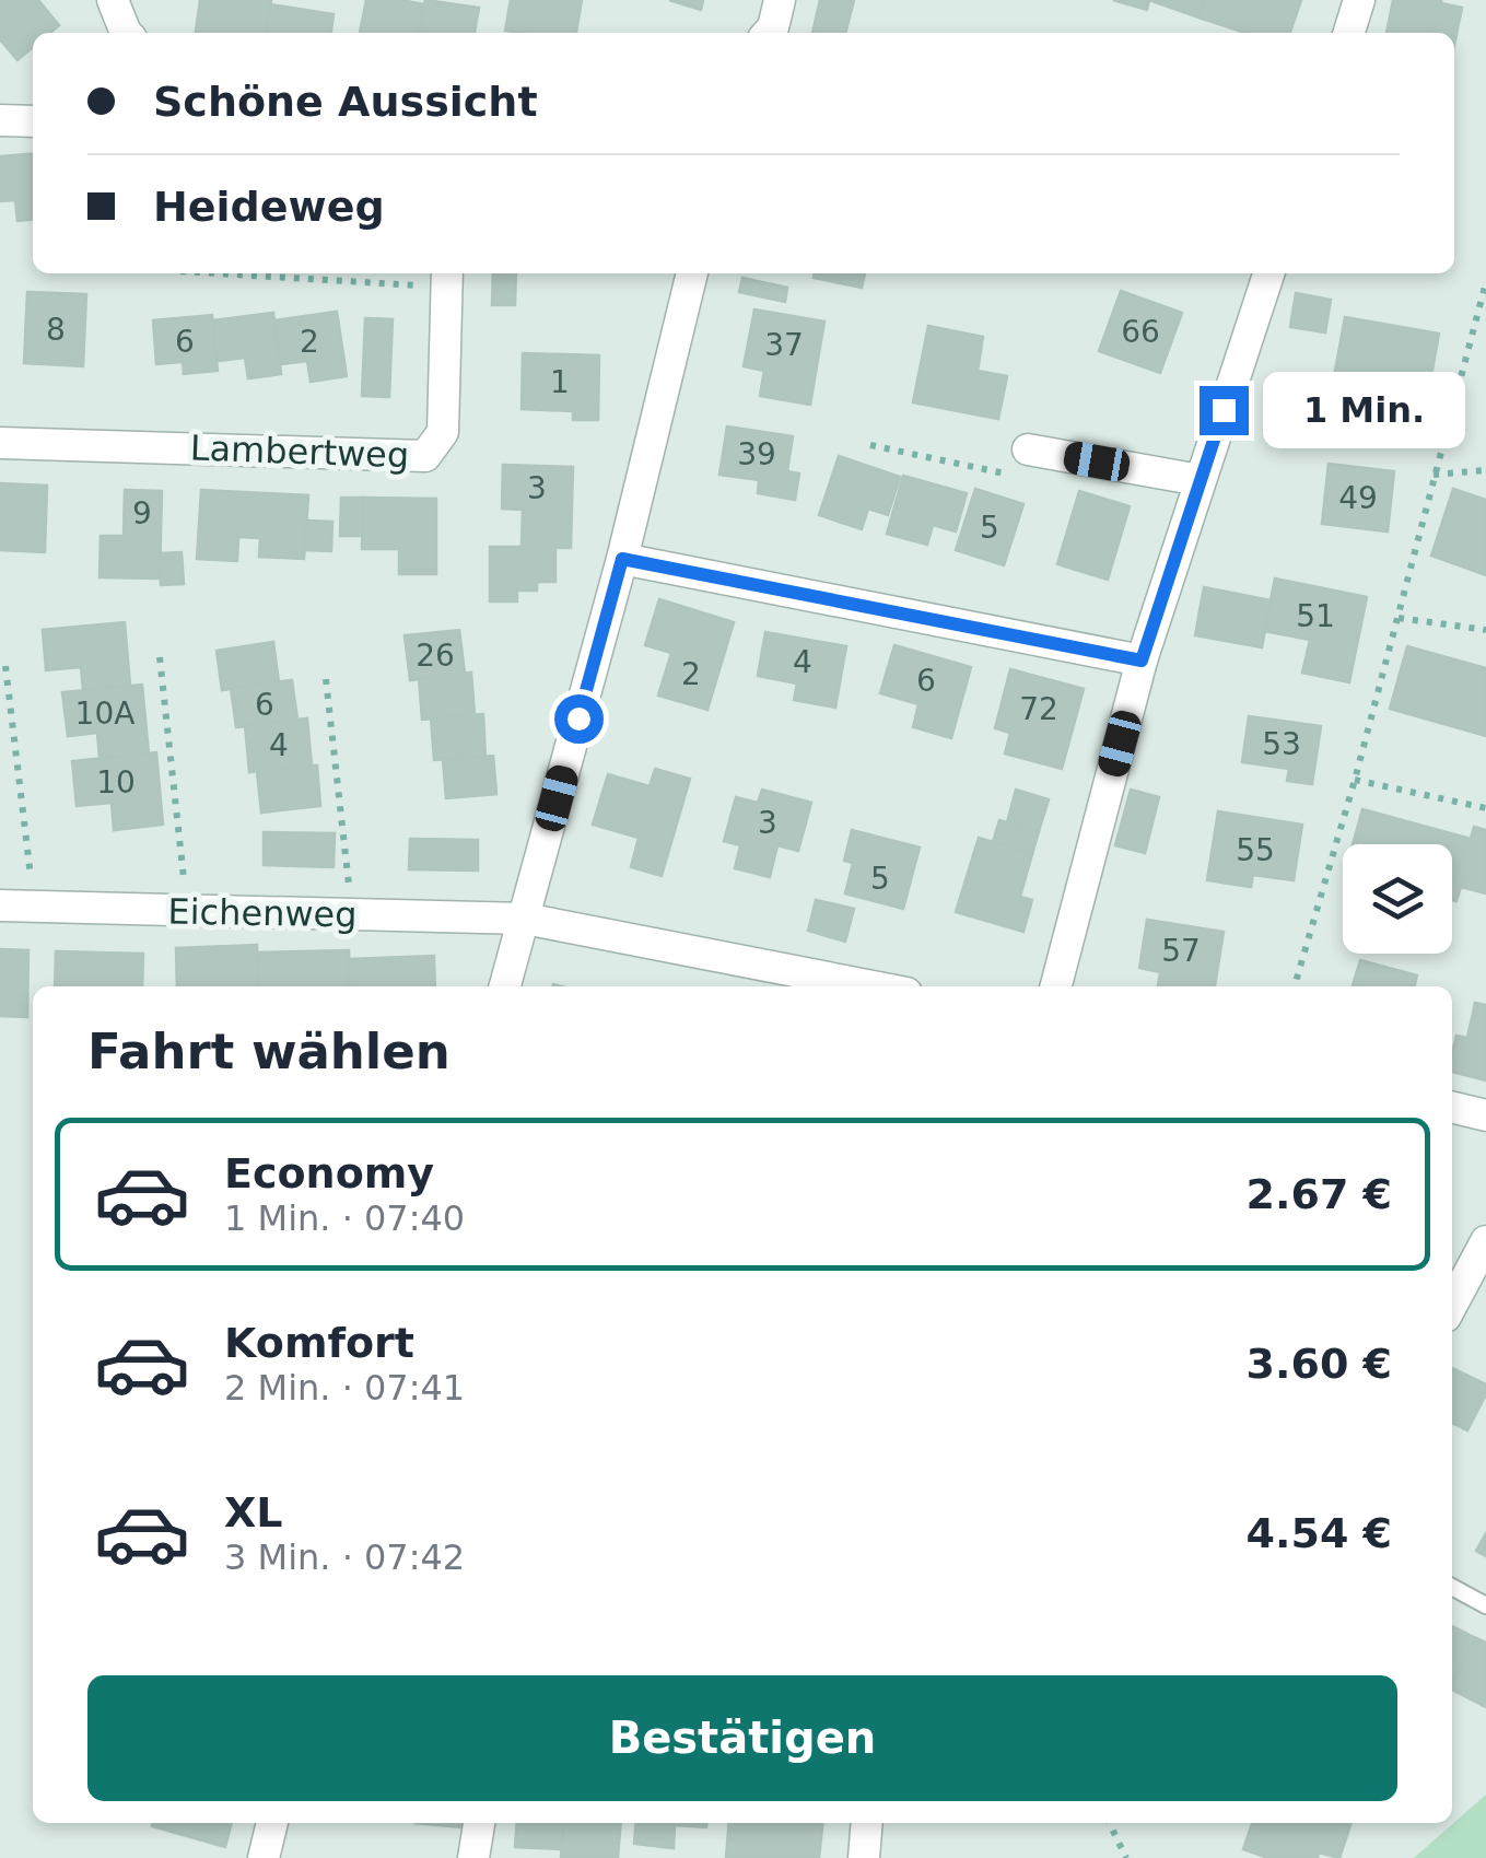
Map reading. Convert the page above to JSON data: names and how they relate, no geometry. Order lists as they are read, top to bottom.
{
  "streets": {
    "street": ["Lambertweg", "Eichenweg"]
  },
  "house_numbers": [
    "8",
    "66",
    "6",
    "2",
    "37",
    "1",
    "39",
    "3",
    "49",
    "9",
    "5",
    "51",
    "26",
    "4",
    "2",
    "6",
    "6",
    "72",
    "10A",
    "53",
    "4",
    "10",
    "3",
    "55",
    "5",
    "57"
  ],
  "page": {
    "banner": ["Schöne Aussicht", "Heideweg"],
    "bubble": "1 Min.",
    "heading": "Fahrt wählen",
    "list": [
      {
        "name": "Economy",
        "note": "1 Min. · 07:40",
        "value": "2.67 €"
      },
      {
        "name": "Komfort",
        "note": "2 Min. · 07:41",
        "value": "3.60 €"
      },
      {
        "name": "XL",
        "note": "3 Min. · 07:42",
        "value": "4.54 €"
      }
    ],
    "buttons": "Bestätigen"
  }
}
